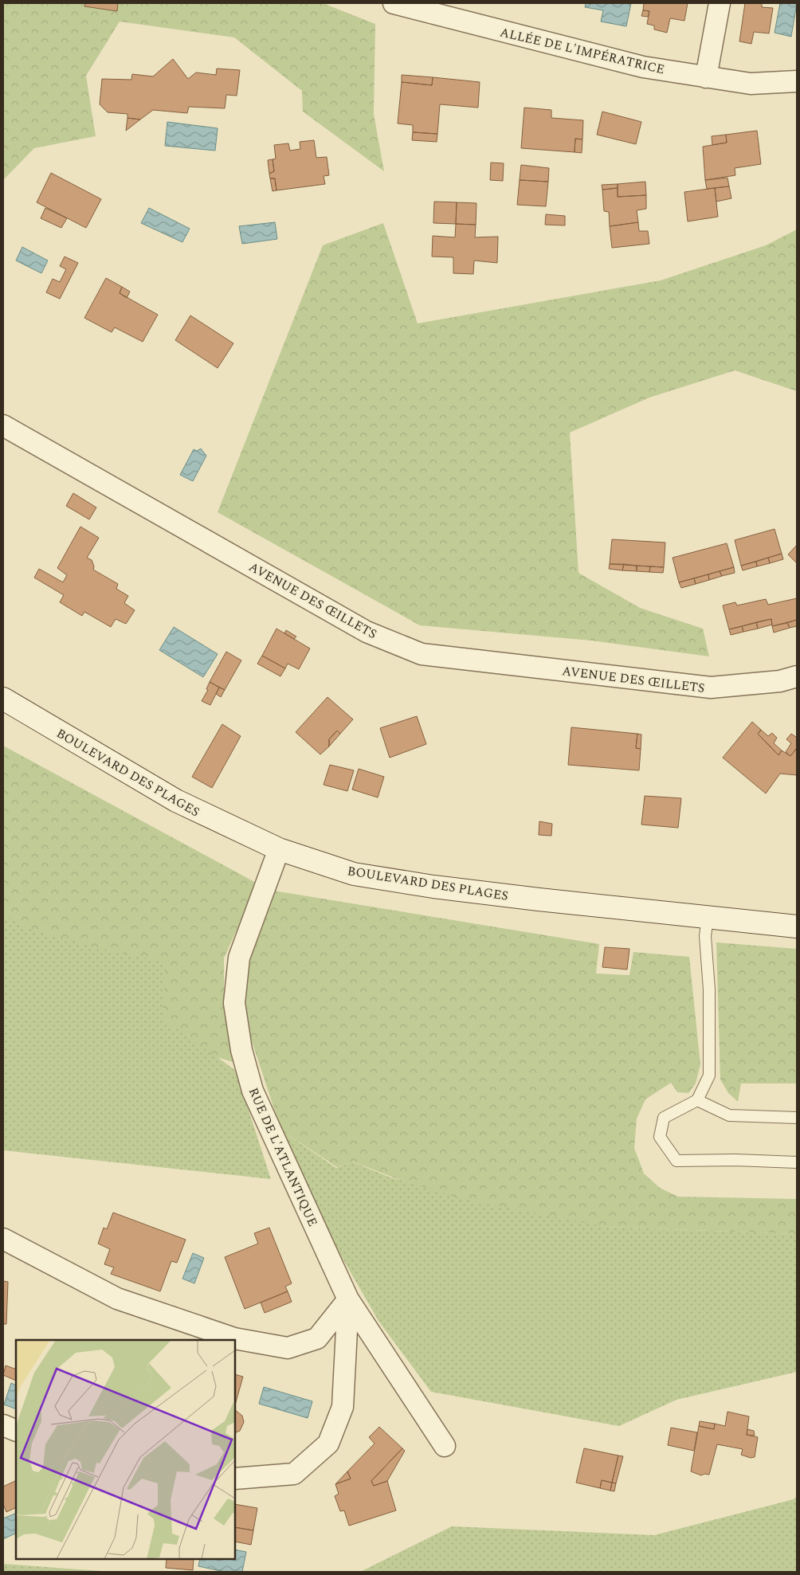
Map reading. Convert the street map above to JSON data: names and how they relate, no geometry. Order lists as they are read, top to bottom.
{
  "streets": {
    "main road": ["BOULEVARD DES PLAGES"],
    "street": ["ALLÉE DE L'IMPÉRATRICE", "AVENUE DES ŒILLETS", "RUE DE L'ATLANTIQUE"]
  },
  "crossings": [
    ["BOULEVARD DES PLAGES", "RUE DE L'ATLANTIQUE"]
  ]
}
